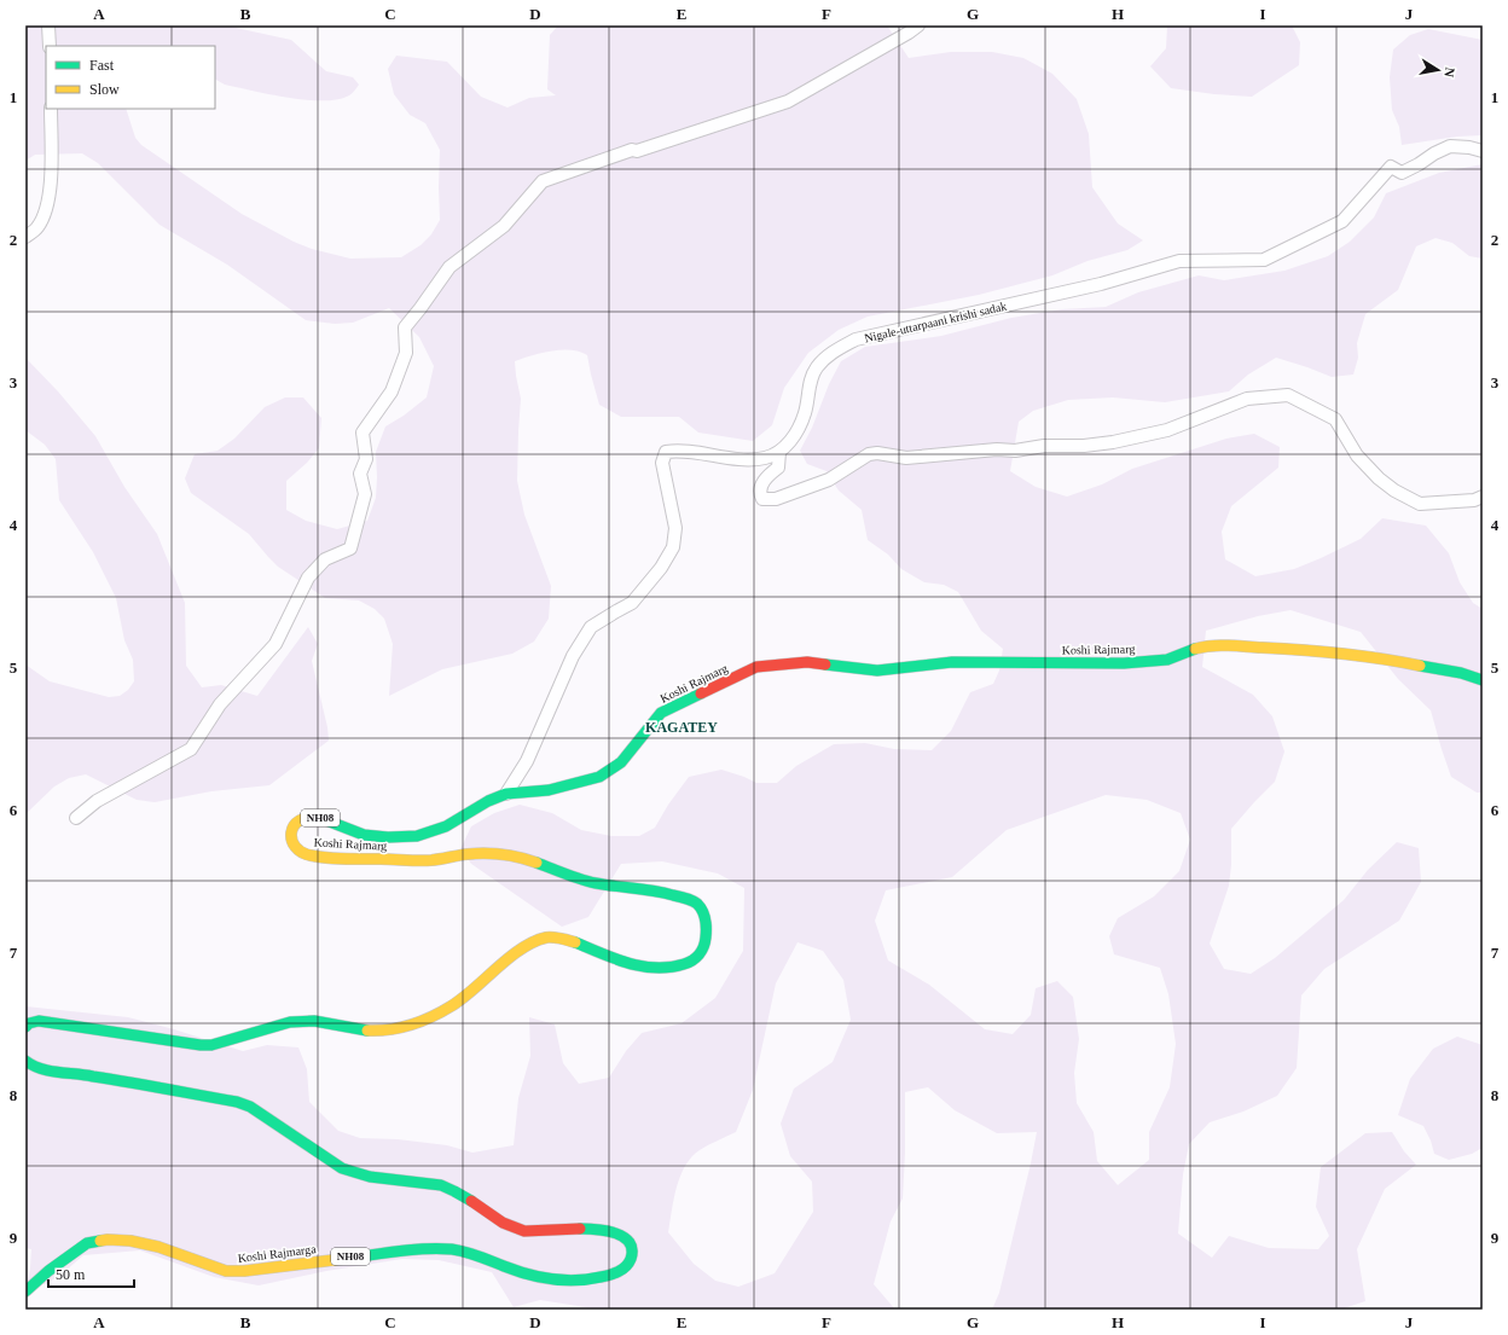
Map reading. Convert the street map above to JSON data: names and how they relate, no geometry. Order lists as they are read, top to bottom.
{
  "streets": {
    "main road": ["Koshi Rajmarg", "NH08", "Koshi Rajmarga"],
    "street": ["Nigale-uttarpaani krishi sadak"]
  },
  "crossings": [
    ["Nigale-uttarpaani krishi sadak", "Koshi Rajmarg"]
  ],
  "districts": ["KAGATEY"],
  "legend": ["Fast", "Slow"],
  "scale_bar": "50 m",
  "north": "right",
  "grid": {
    "columns": [
      "A",
      "B",
      "C",
      "D",
      "E",
      "F",
      "G",
      "H",
      "I",
      "J"
    ],
    "rows": [
      "1",
      "2",
      "3",
      "4",
      "5",
      "6",
      "7",
      "8",
      "9"
    ]
  }
}
